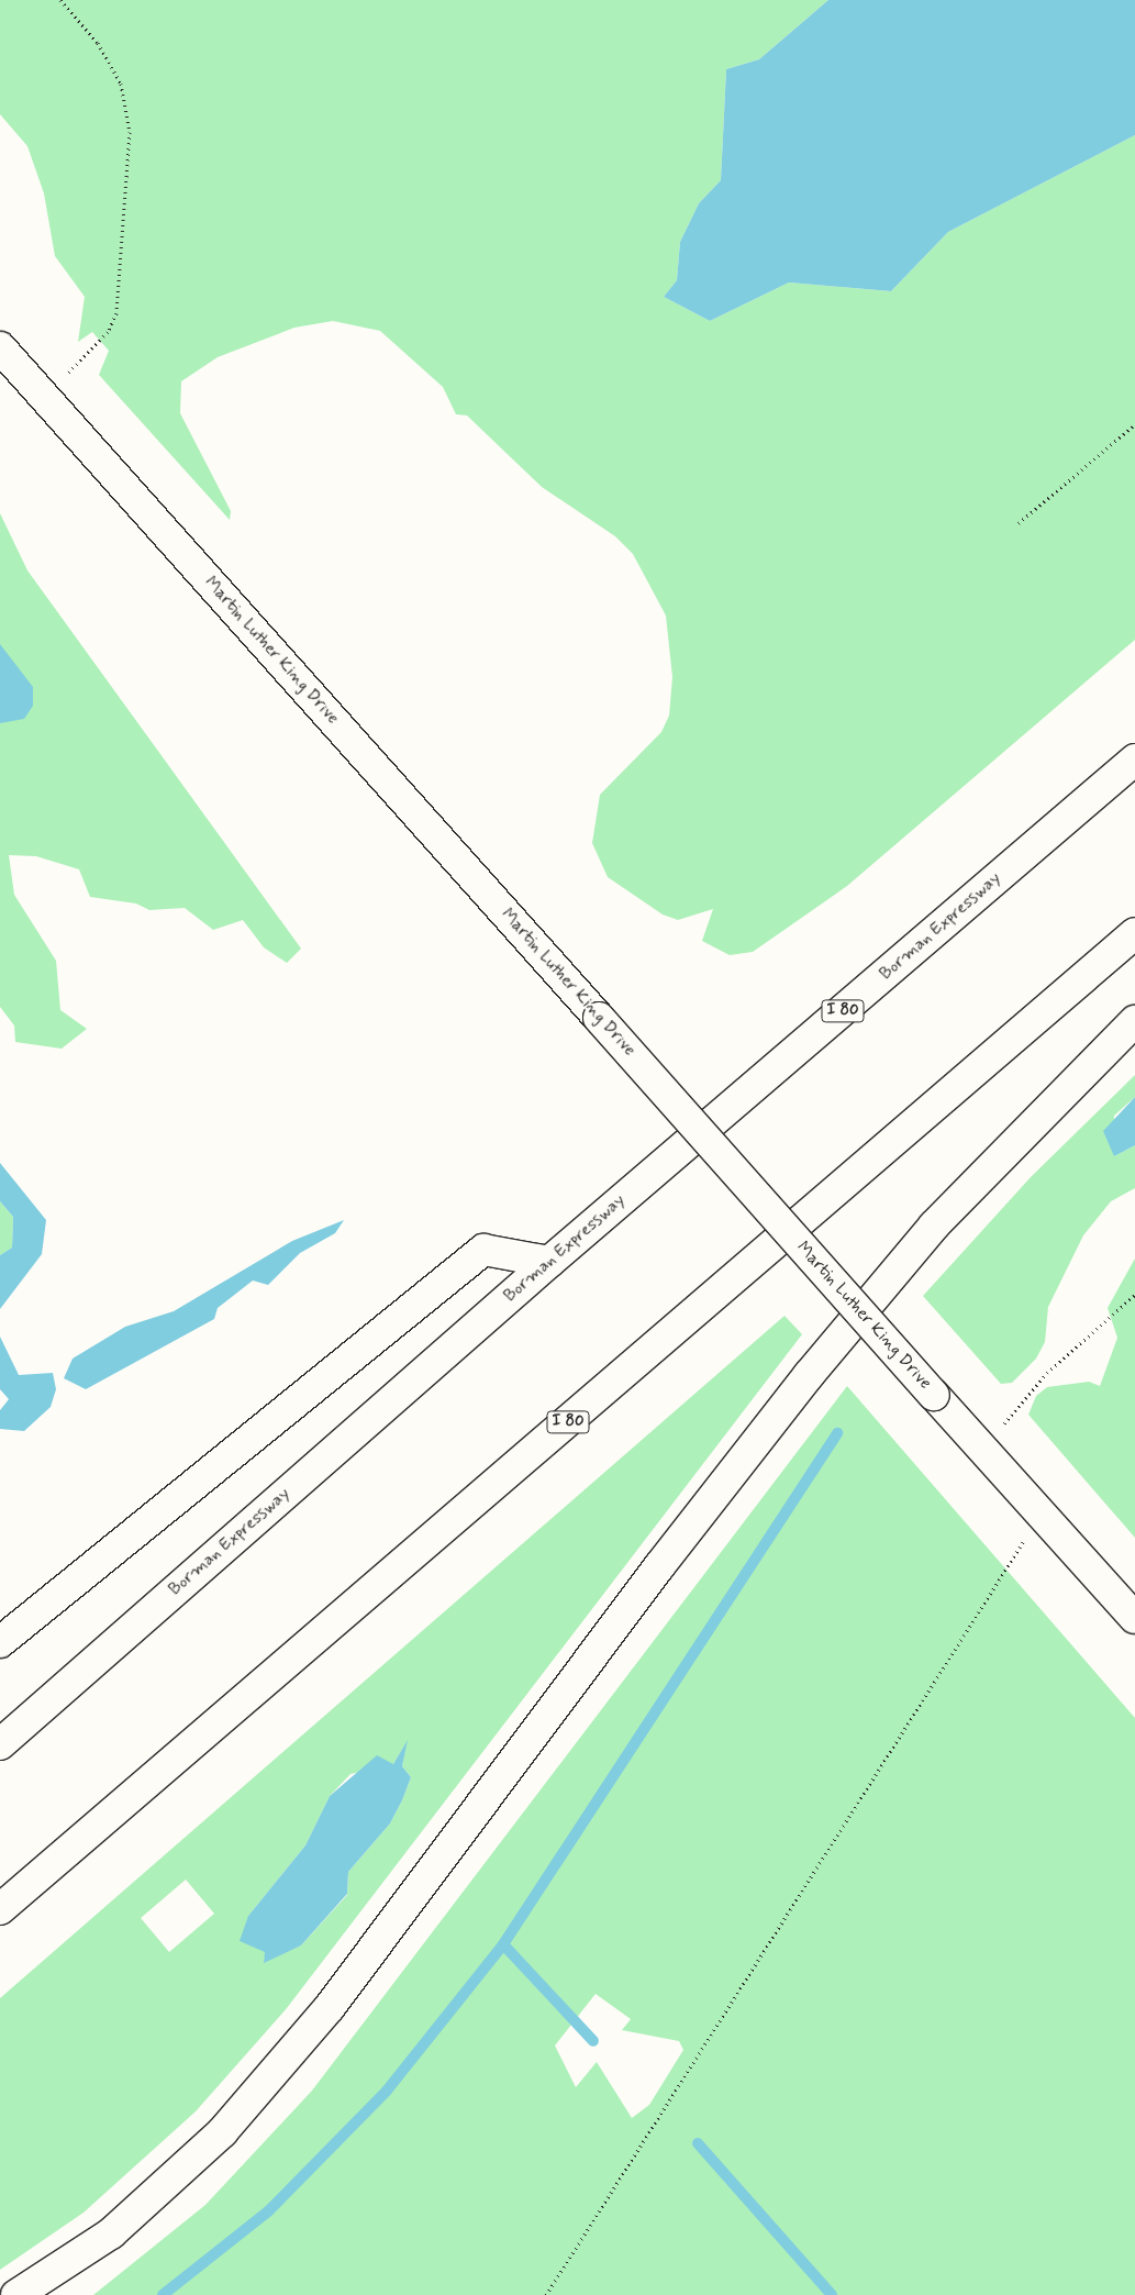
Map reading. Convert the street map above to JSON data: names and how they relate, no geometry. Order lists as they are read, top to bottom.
{
  "streets": {
    "main road": ["Martin Luther King Drive", "Borman Expressway", "I 80"]
  }
}
